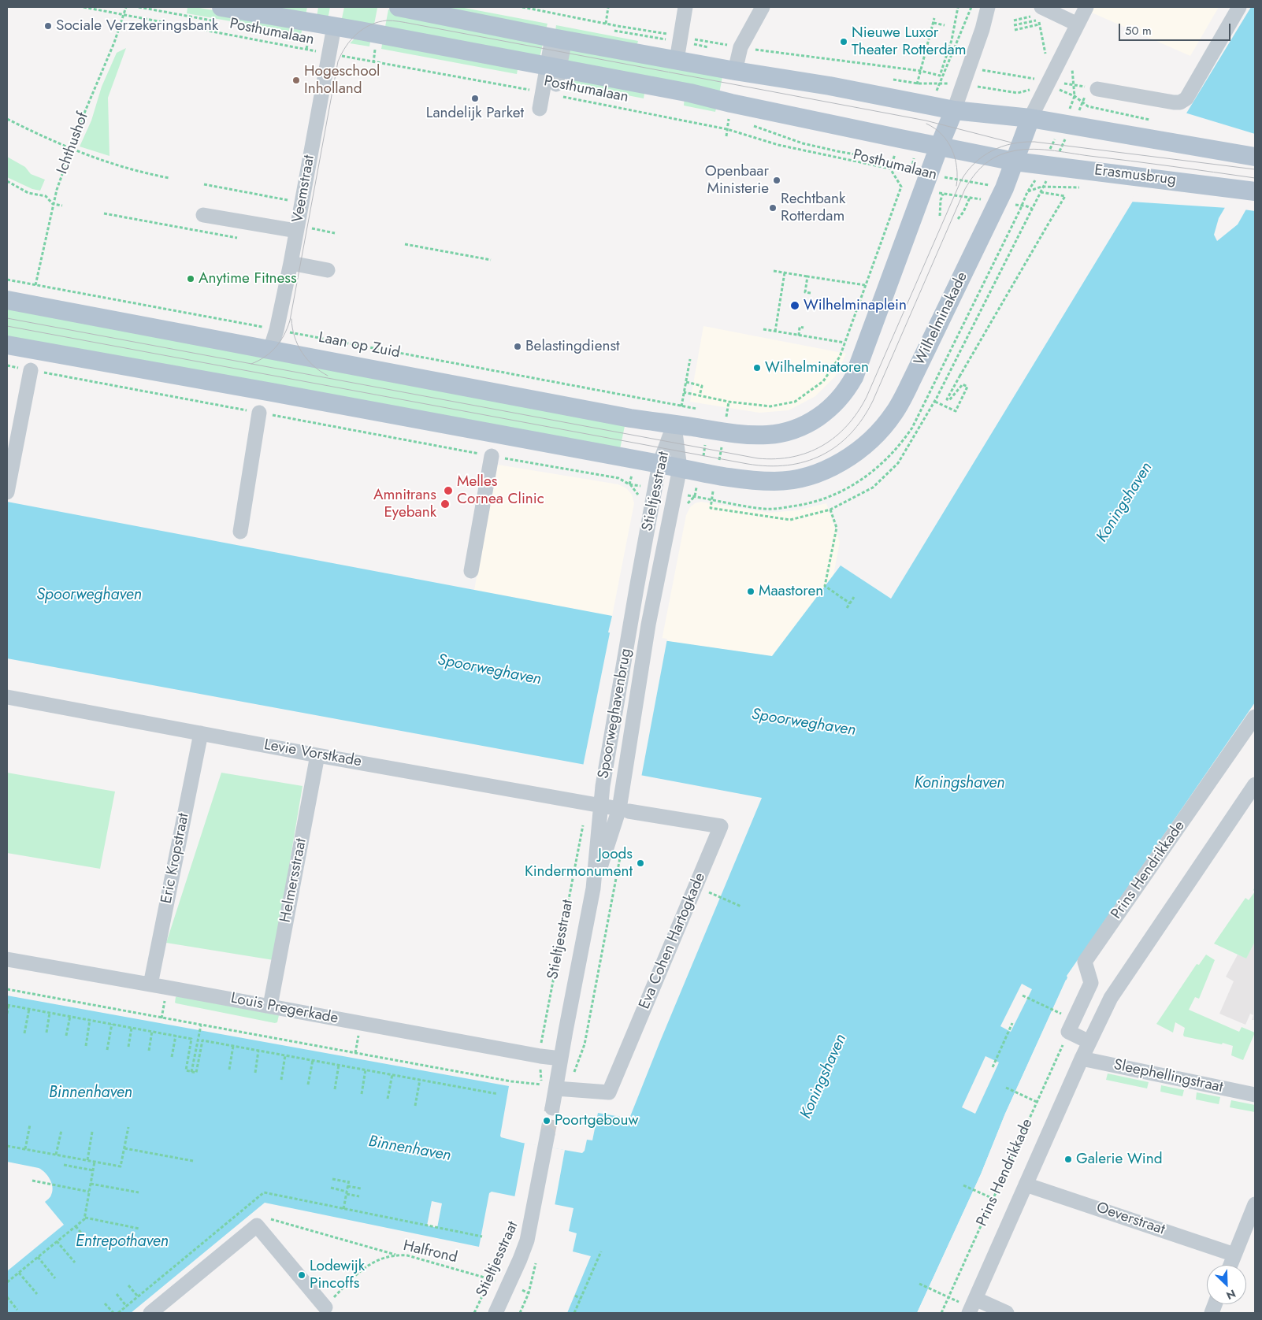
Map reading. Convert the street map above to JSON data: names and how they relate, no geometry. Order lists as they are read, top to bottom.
{
  "streets": {
    "main road": [
      "Posthumalaan",
      "Erasmusbrug",
      "Wilhelminakade",
      "Laan op Zuid"
    ],
    "street": [
      "Veemstraat",
      "Stieltjesstraat",
      "Spoorweghavenbrug",
      "Levie Vorstkade",
      "Eric Kropstraat",
      "Prins Hendrikkade",
      "Helmersstraat",
      "Eva Cohen Hartogkade",
      "Louis Pregerkade",
      "Sleephellingstraat",
      "Oeverstraat"
    ],
    "path": ["Ichthushof", "Halfrond"]
  },
  "crossings": [
    ["Posthumalaan", "Ichthushof"],
    ["Posthumalaan", "Erasmusbrug"],
    ["Posthumalaan", "Veemstraat"],
    ["Posthumalaan", "Wilhelminakade"],
    ["Ichthushof", "Laan op Zuid"],
    ["Erasmusbrug", "Wilhelminakade"],
    ["Veemstraat", "Laan op Zuid"],
    ["Wilhelminakade", "Stieltjesstraat"],
    ["Laan op Zuid", "Stieltjesstraat"],
    ["Stieltjesstraat", "Spoorweghavenbrug"],
    ["Stieltjesstraat", "Levie Vorstkade"],
    ["Stieltjesstraat", "Eva Cohen Hartogkade"],
    ["Stieltjesstraat", "Louis Pregerkade"],
    ["Stieltjesstraat", "Halfrond"],
    ["Spoorweghavenbrug", "Levie Vorstkade"],
    ["Spoorweghavenbrug", "Eva Cohen Hartogkade"],
    ["Levie Vorstkade", "Eric Kropstraat"],
    ["Levie Vorstkade", "Helmersstraat"],
    ["Levie Vorstkade", "Eva Cohen Hartogkade"],
    ["Eric Kropstraat", "Louis Pregerkade"],
    ["Prins Hendrikkade", "Sleephellingstraat"],
    ["Prins Hendrikkade", "Oeverstraat"],
    ["Helmersstraat", "Louis Pregerkade"]
  ],
  "water": [
    "Koningshaven",
    "Spoorweghaven",
    "Binnenhaven",
    "Entrepothaven"
  ],
  "places": [
    "Sociale Verzekeringsbank",
    "Nieuwe Luxor Theater Rotterdam",
    "Hogeschool Inholland",
    "Landelijk Parket",
    "Openbaar Ministerie",
    "Rechtbank Rotterdam",
    "Anytime Fitness",
    "Wilhelminaplein",
    "Belastingdienst",
    "Wilhelminatoren",
    "Melles Cornea Clinic",
    "Amnitrans Eyebank",
    "Maastoren",
    "Joods Kindermonument",
    "Poortgebouw",
    "Galerie Wind",
    "Lodewijk Pincoffs"
  ],
  "scale_bar": "50 m",
  "north": "bottom right"
}
